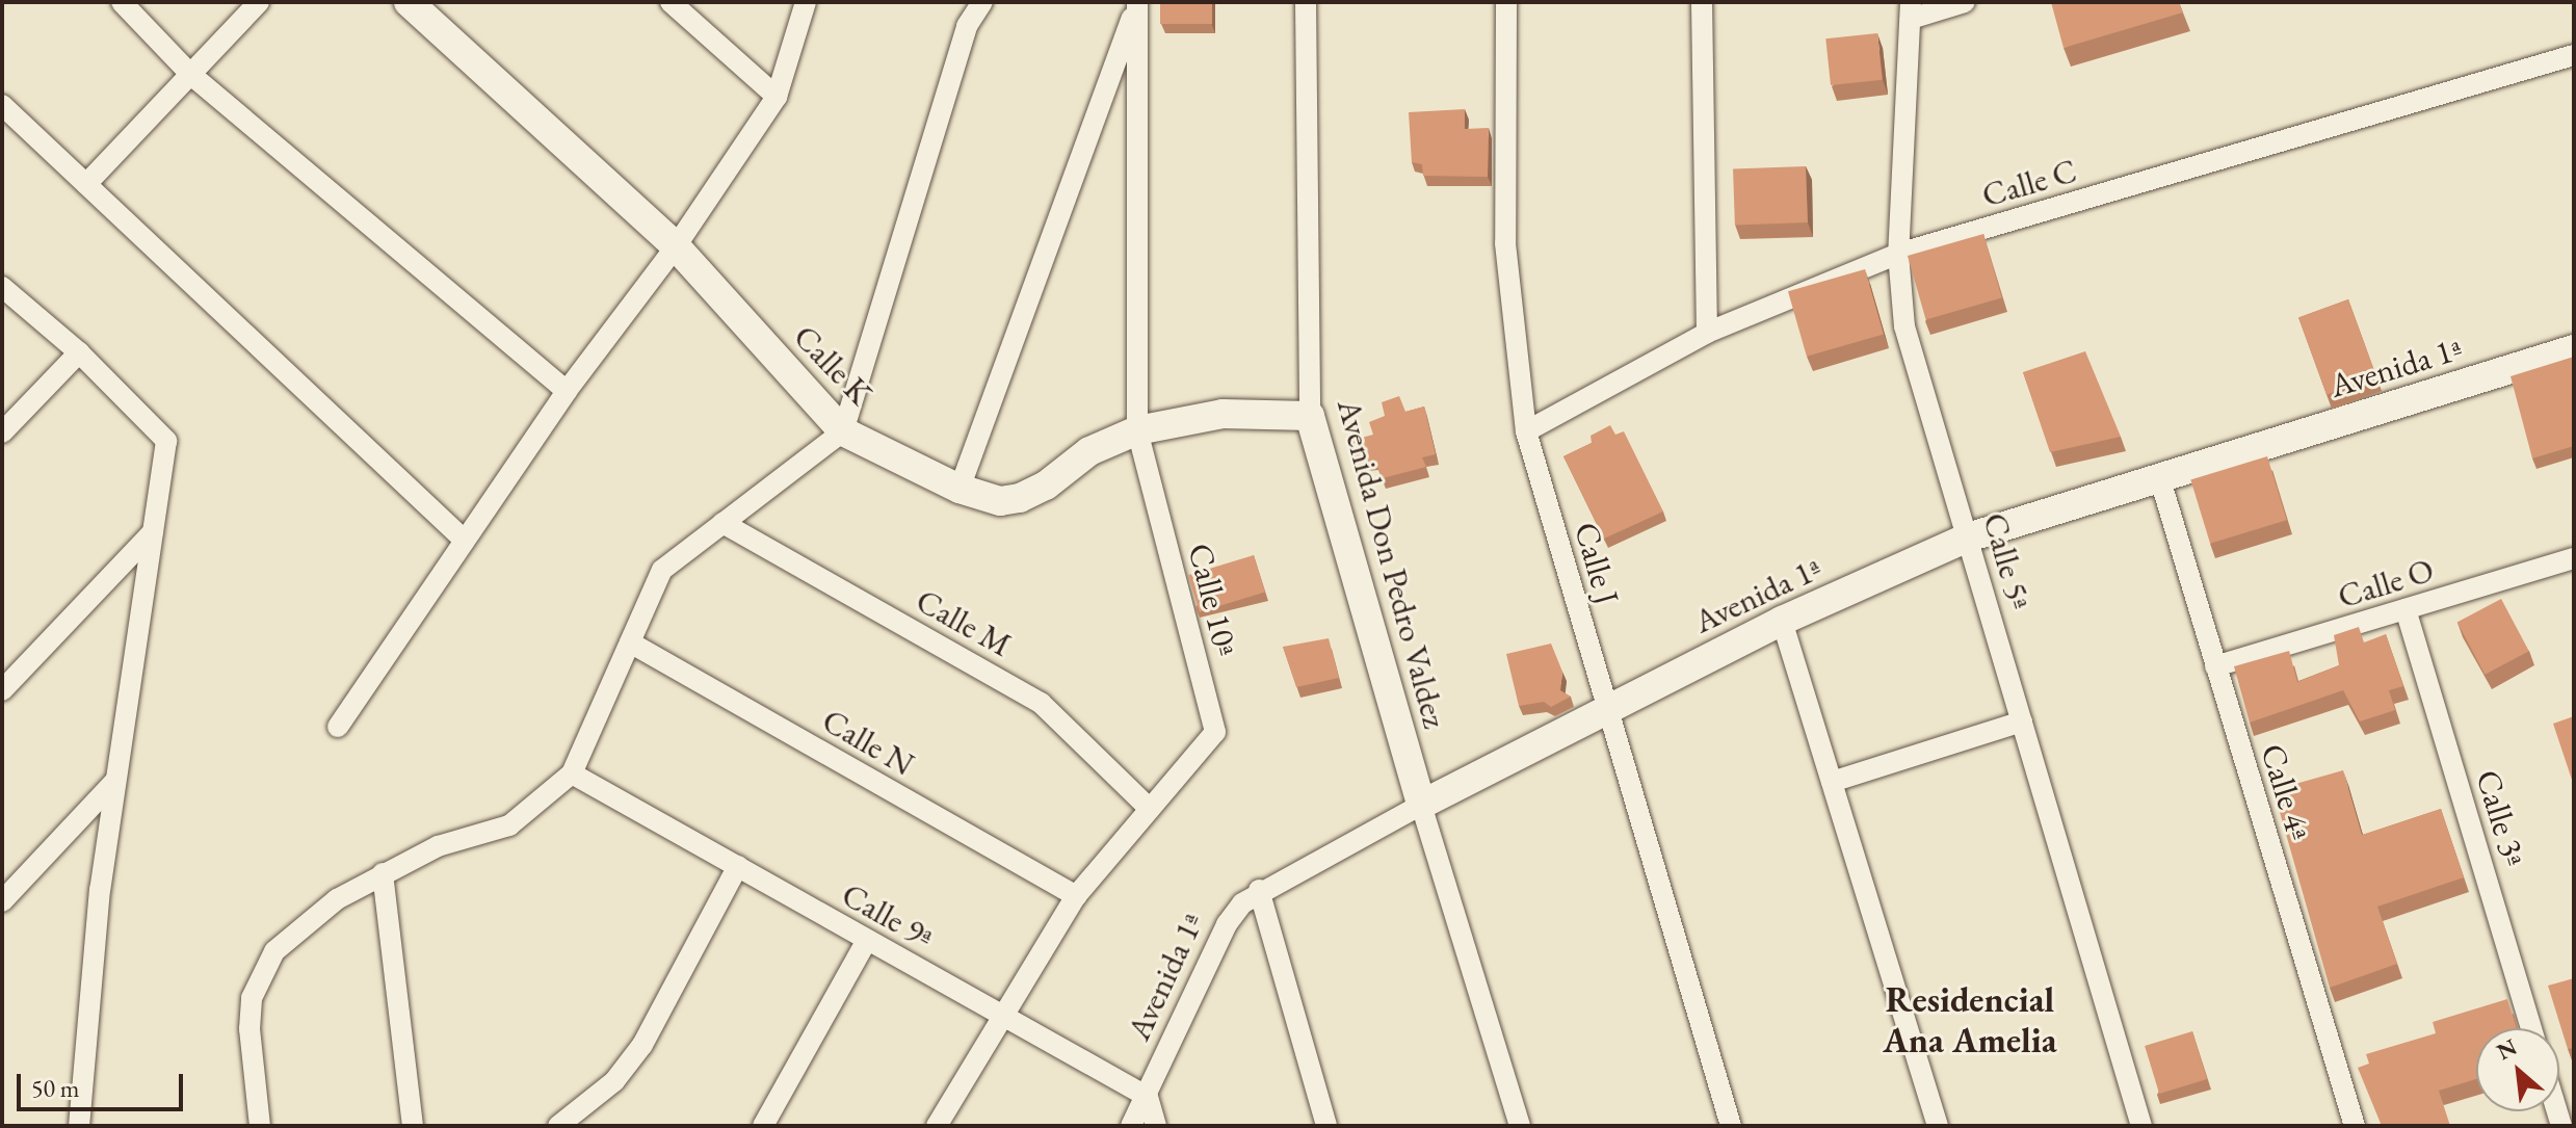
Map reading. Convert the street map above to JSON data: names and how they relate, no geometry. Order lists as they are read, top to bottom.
{
  "streets": {
    "street": [
      "Calle C",
      "Calle K",
      "Avenida 1ª",
      "Calle 5ª",
      "Avenida Don Pedro Valdez",
      "Calle J",
      "Calle O",
      "Calle 10ª",
      "Calle M",
      "Calle N",
      "Calle 4ª",
      "Calle 3ª",
      "Calle 9ª"
    ]
  },
  "crossings": [
    ["Calle C", "Calle 5ª"],
    ["Calle C", "Calle J"],
    ["Calle K", "Avenida Don Pedro Valdez"],
    ["Calle K", "Calle 10ª"],
    ["Avenida 1ª", "Calle 5ª"],
    ["Avenida 1ª", "Avenida Don Pedro Valdez"],
    ["Avenida 1ª", "Calle J"],
    ["Avenida 1ª", "Calle 4ª"],
    ["Avenida 1ª", "Calle 9ª"],
    ["Calle O", "Calle 4ª"],
    ["Calle O", "Calle 3ª"],
    ["Calle 10ª", "Calle M"],
    ["Calle 10ª", "Calle N"],
    ["Calle 10ª", "Calle 9ª"]
  ],
  "districts": ["Residencial Ana Amelia"],
  "scale_bar": "50 m",
  "north": "top left"
}
